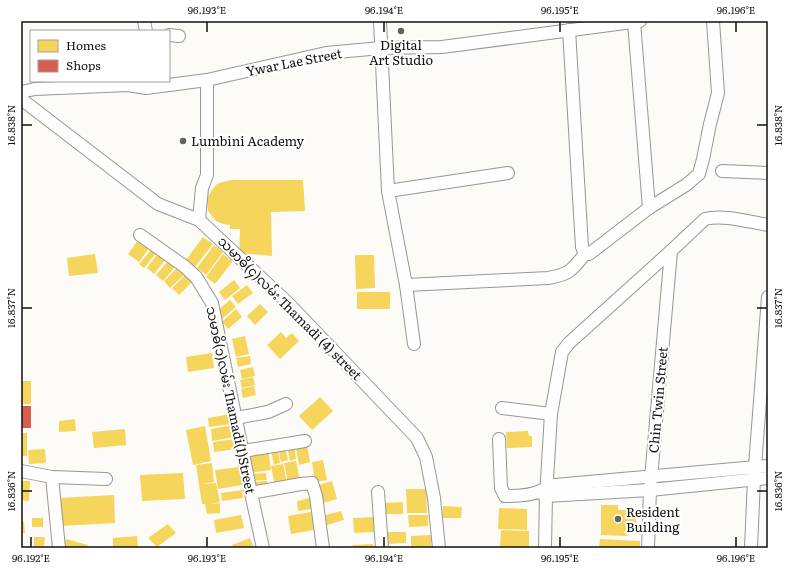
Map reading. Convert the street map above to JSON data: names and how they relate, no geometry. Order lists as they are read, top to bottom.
{
  "streets": {
    "street": [
      "Ywar Lae Street",
      "သမာဓိ(၄)လမ်း Thamadi (4) street",
      "သမာဓိ(၁)လမ်း Thamadi(1)Street",
      "Chin Twin Street"
    ]
  },
  "places": ["Digital Art Studio", "Lumbini Academy", "Resident Building"],
  "legend": ["Homes", "Shops"],
  "coordinates": [
    "96.193°E",
    "96.194°E",
    "96.195°E",
    "96.196°E",
    "16.838°N",
    "16.837°N",
    "16.836°N",
    "96.192°E"
  ]
}
